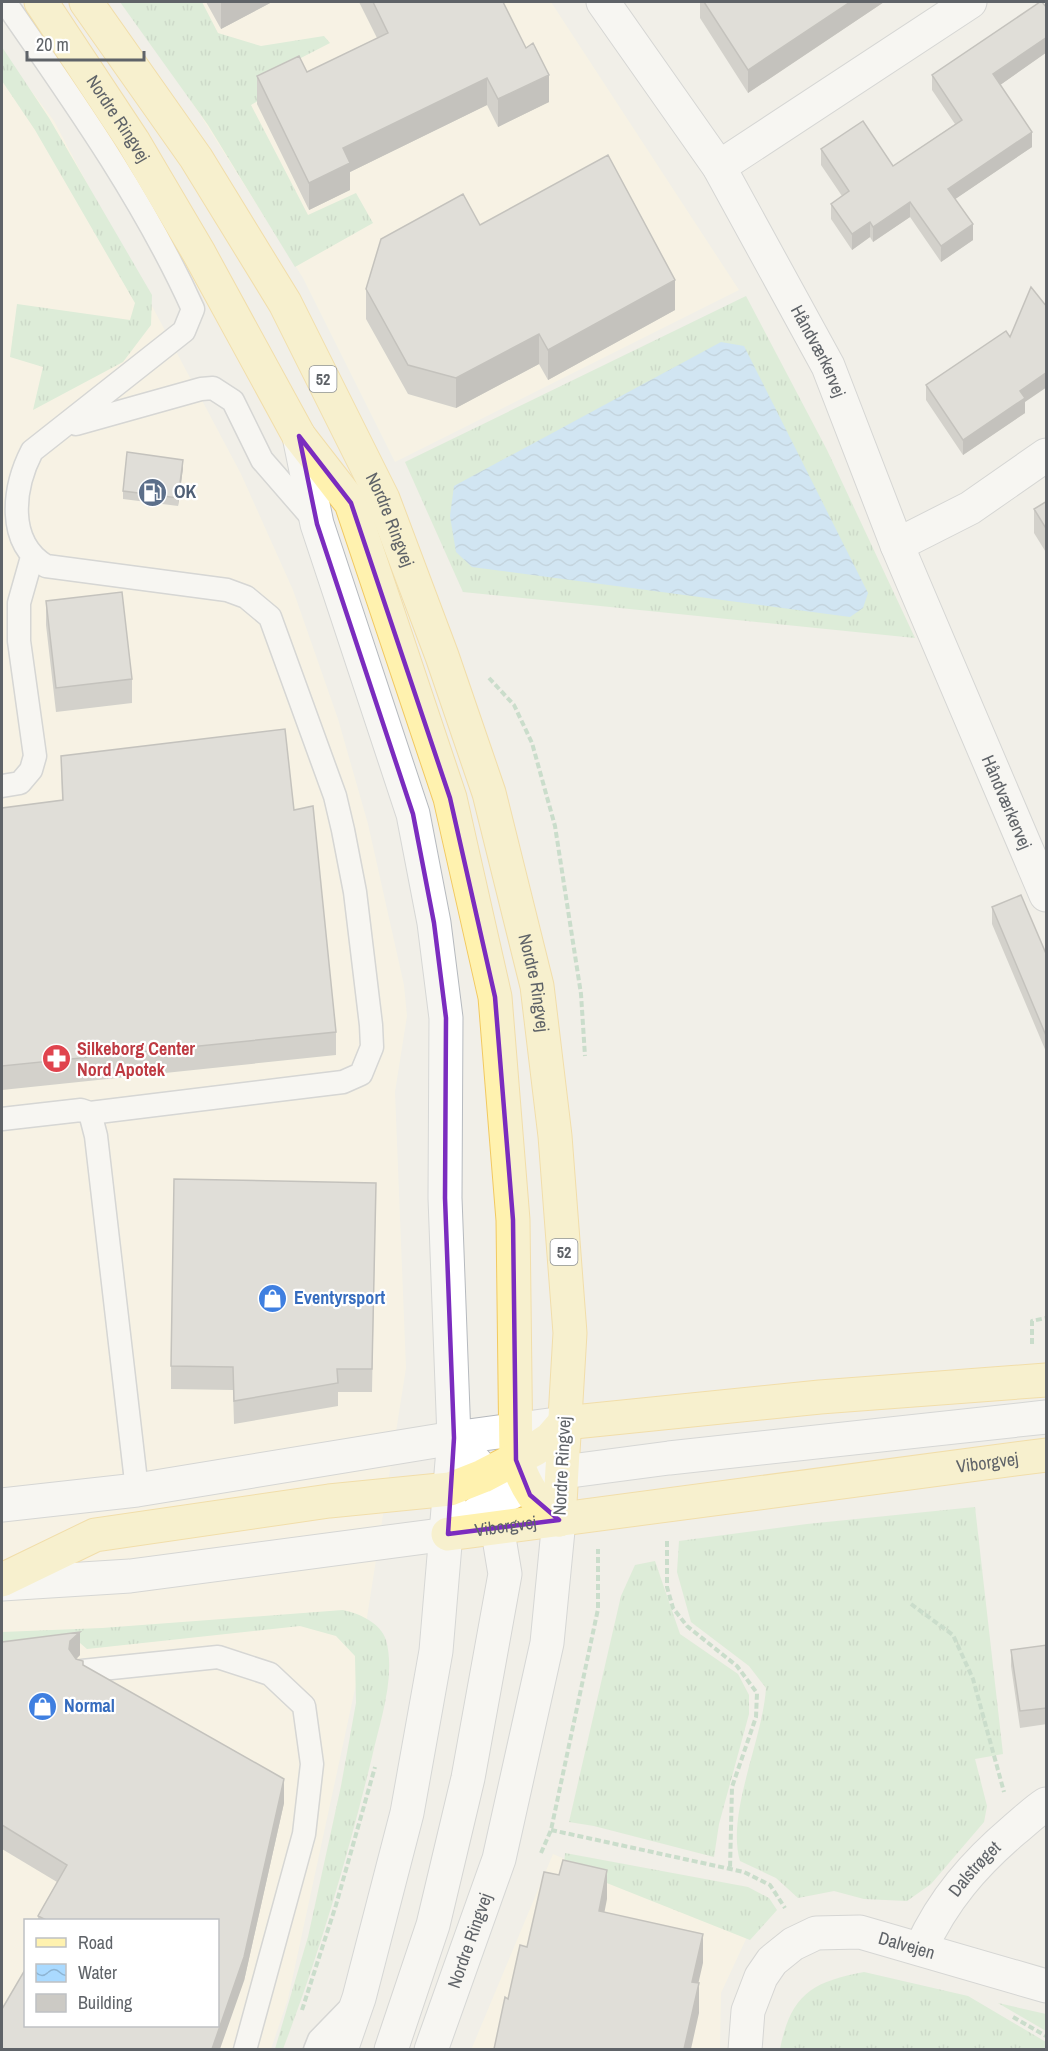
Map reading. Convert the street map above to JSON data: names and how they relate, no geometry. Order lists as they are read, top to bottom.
{
  "streets": {
    "main road": ["Nordre Ringvej", "52", "Viborgvej"],
    "street": ["Håndværkervej", "Dalstrøget", "Dalvejen"]
  },
  "crossings": [
    ["Nordre Ringvej", "Viborgvej"],
    ["Dalstrøget", "Dalvejen"]
  ],
  "places": {
    "fuel station": ["OK"],
    "pharmacy": ["Silkeborg Center Nord Apotek"],
    "shop": ["Eventyrsport", "Normal"]
  },
  "legend": ["Road", "Water", "Building"],
  "scale_bar": "20 m"
}
